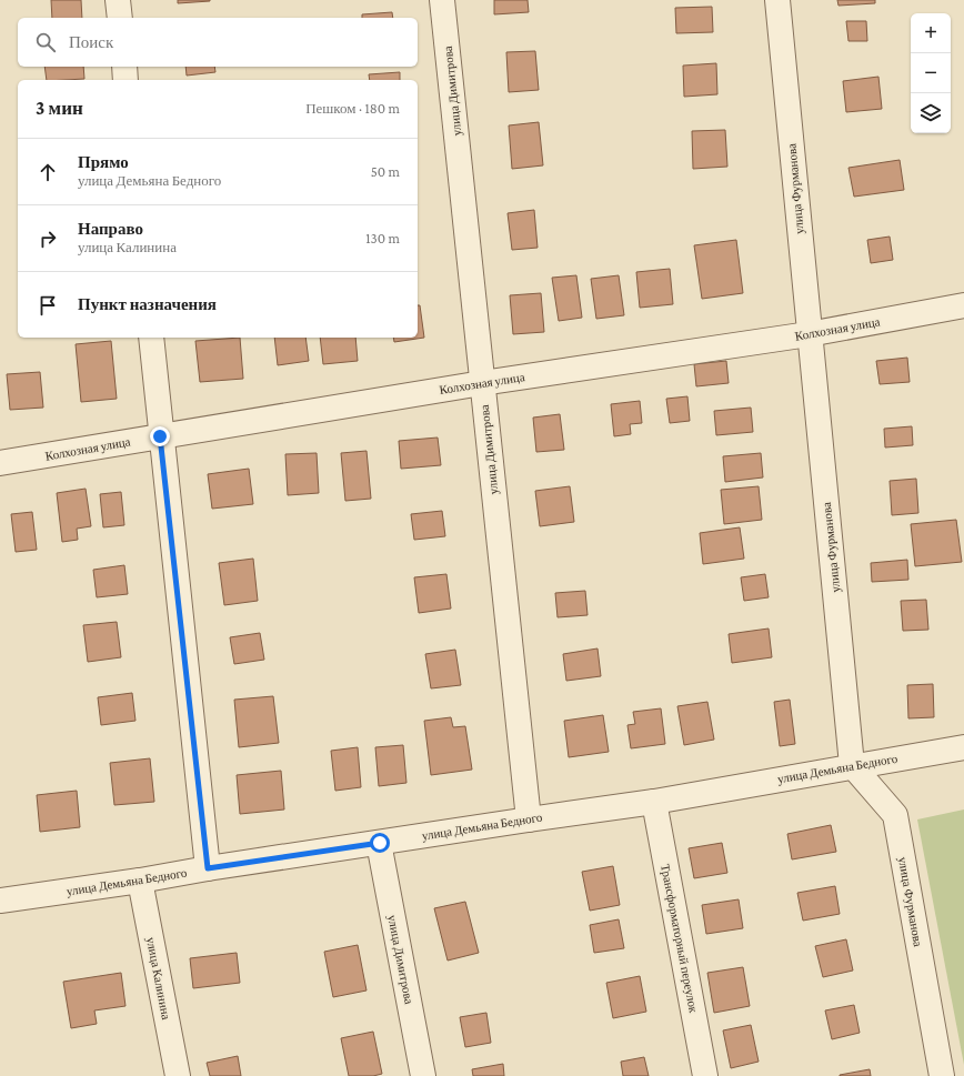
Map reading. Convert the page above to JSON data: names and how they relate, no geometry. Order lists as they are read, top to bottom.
{
  "streets": {
    "street": [
      "улица Димитрова",
      "улица Фурманова",
      "Колхозная улица",
      "улица Демьяна Бедного",
      "Трансформаторный переулок",
      "улица Калинина"
    ]
  },
  "crossings": [
    ["улица Димитрова", "Колхозная улица"],
    ["улица Димитрова", "улица Демьяна Бедного"],
    ["улица Фурманова", "Колхозная улица"],
    ["улица Фурманова", "улица Демьяна Бедного"],
    ["улица Демьяна Бедного", "Трансформаторный переулок"],
    ["улица Демьяна Бедного", "улица Калинина"]
  ],
  "page": {
    "map_buttons": ["+", "−"],
    "search": "Поиск",
    "heading": ["3 мин", "Пешком · 180 m"],
    "list": [
      ["Прямо", "улица Демьяна Бедного", "50 m"],
      ["Направо", "улица Калинина", "130 m"],
      "Пункт назначения"
    ]
  }
}
